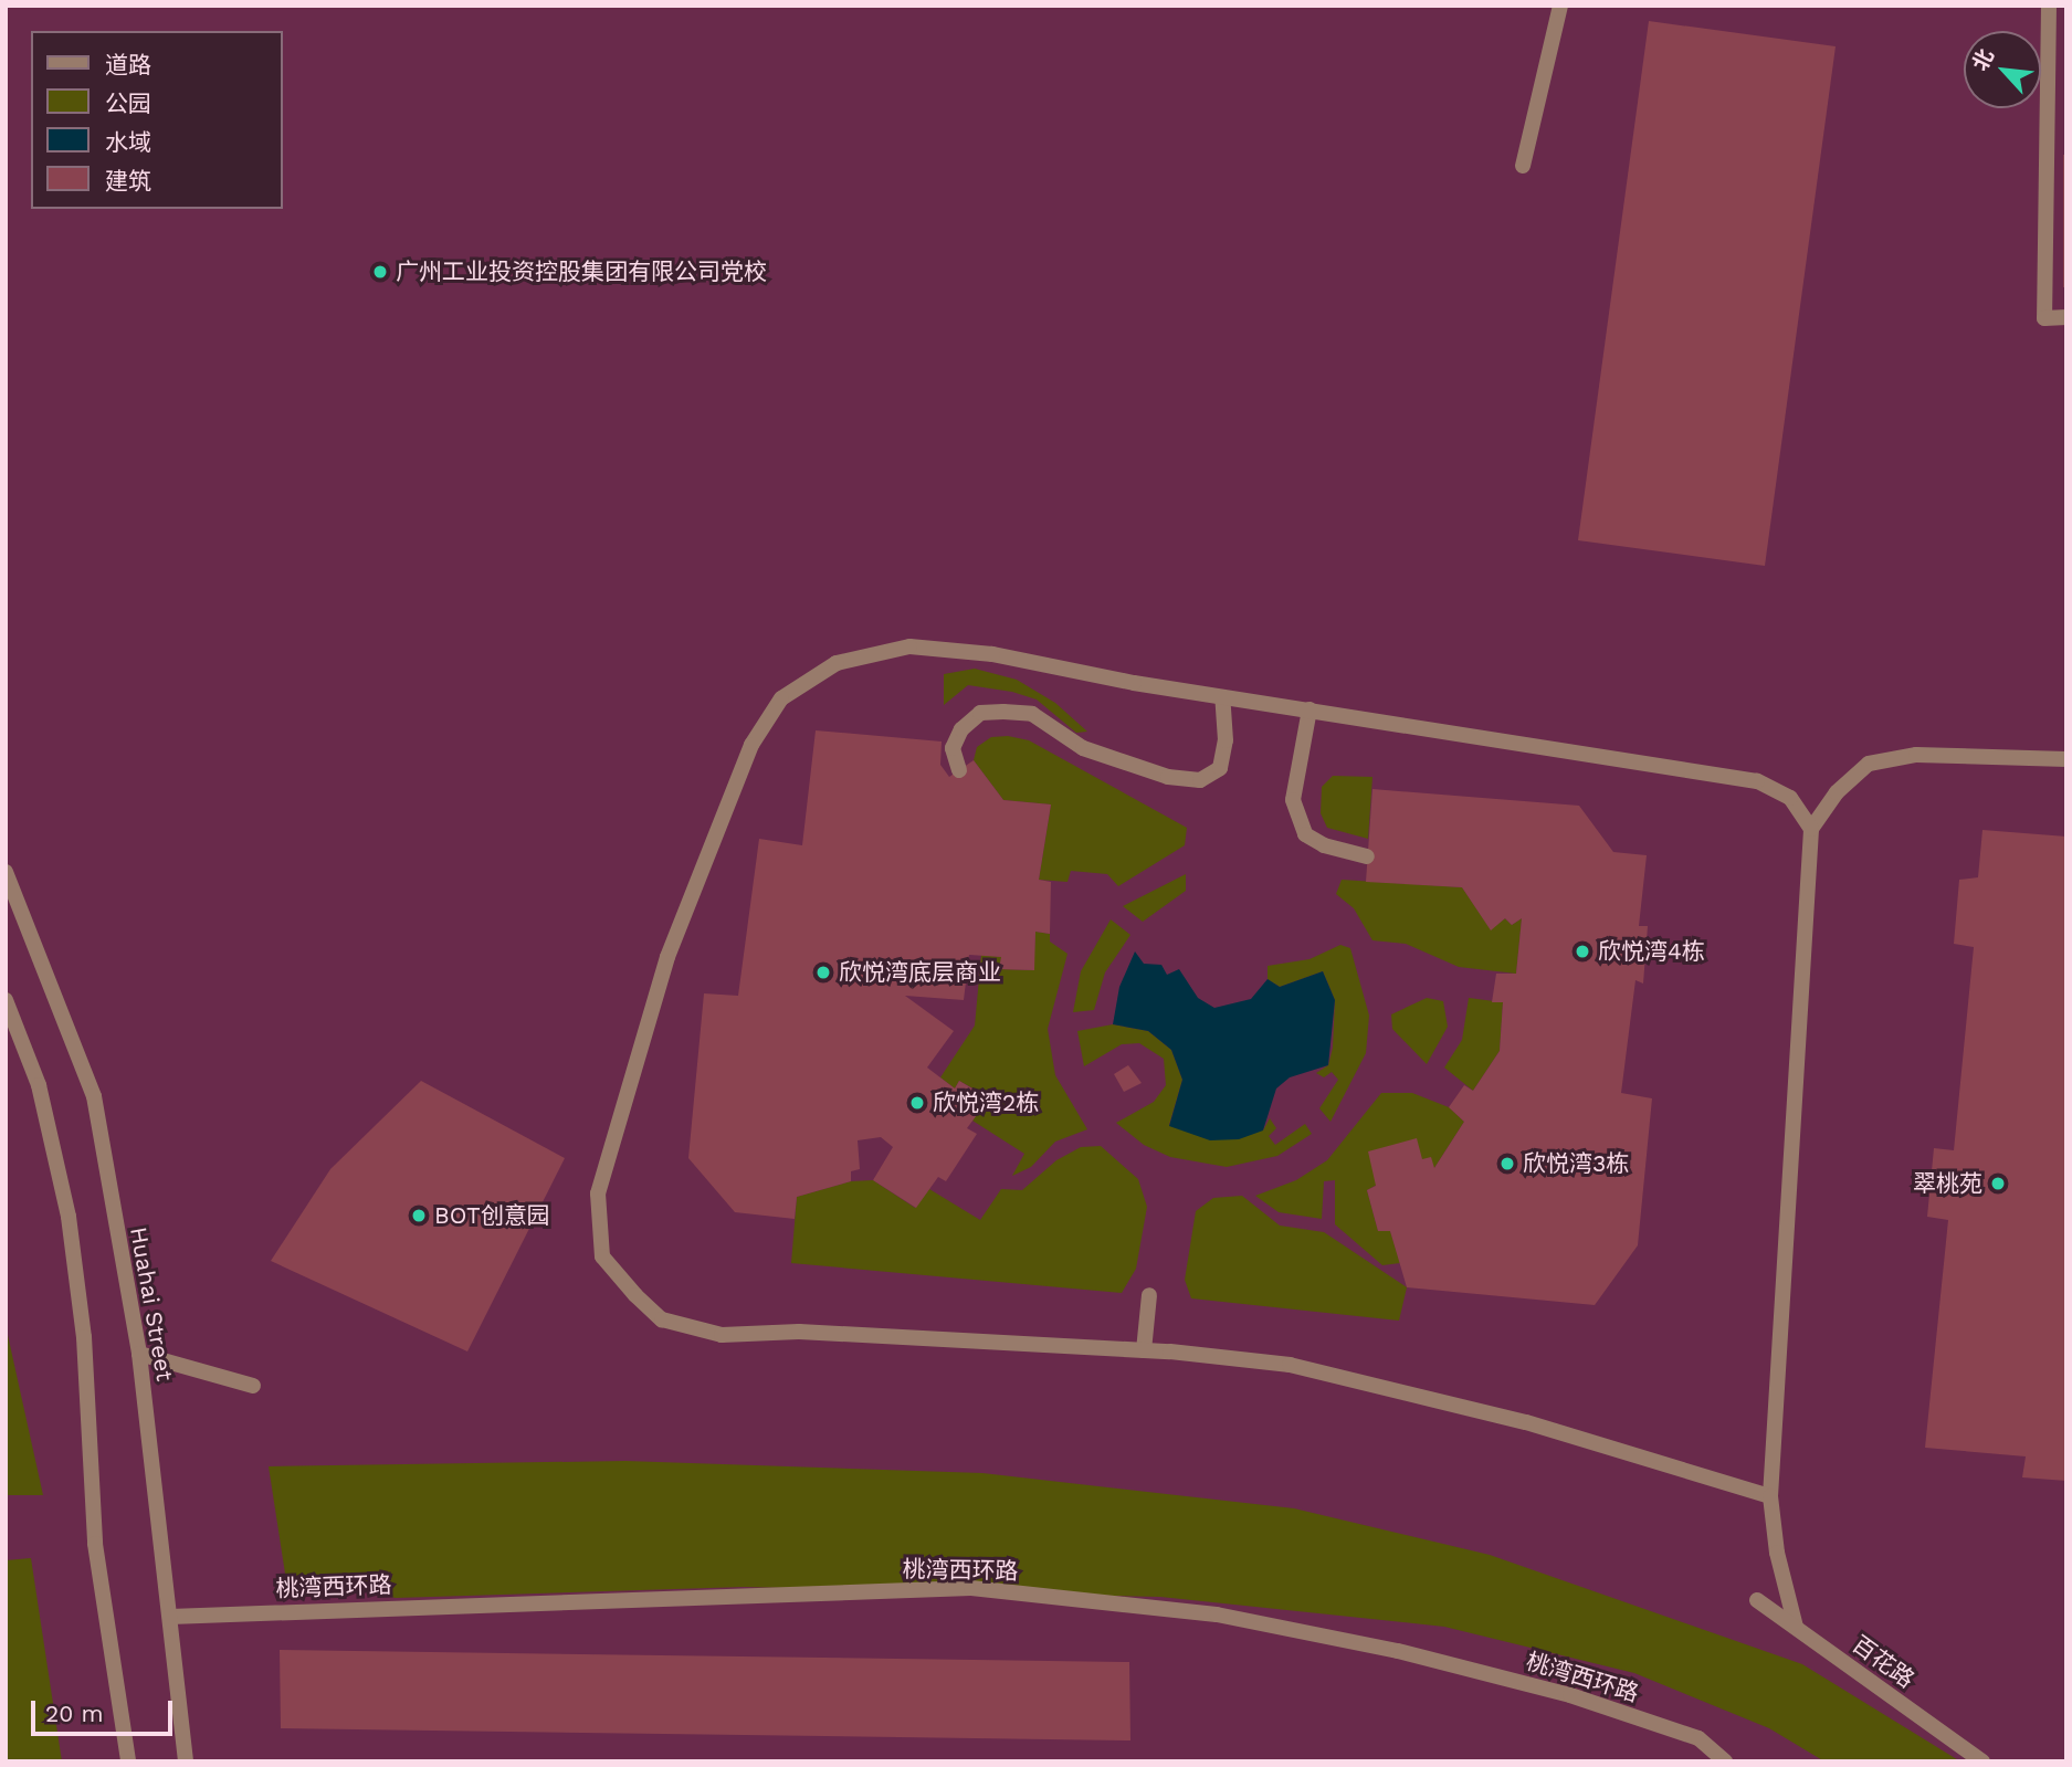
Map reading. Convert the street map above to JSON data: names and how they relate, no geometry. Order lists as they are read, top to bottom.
{
  "streets": {
    "street": ["Huahai Street", "桃湾西环路", "百花路"]
  },
  "crossings": [
    ["Huahai Street", "桃湾西环路"]
  ],
  "places": [
    "广州工业投资控股集团有限公司党校",
    "欣悦湾4栋",
    "欣悦湾底层商业",
    "欣悦湾2栋",
    "欣悦湾3栋",
    "翠桃苑",
    "BOT创意园"
  ],
  "legend": [
    "道路",
    "公园",
    "水域",
    "建筑"
  ],
  "scale_bar": "20 m",
  "north": "top left"
}
